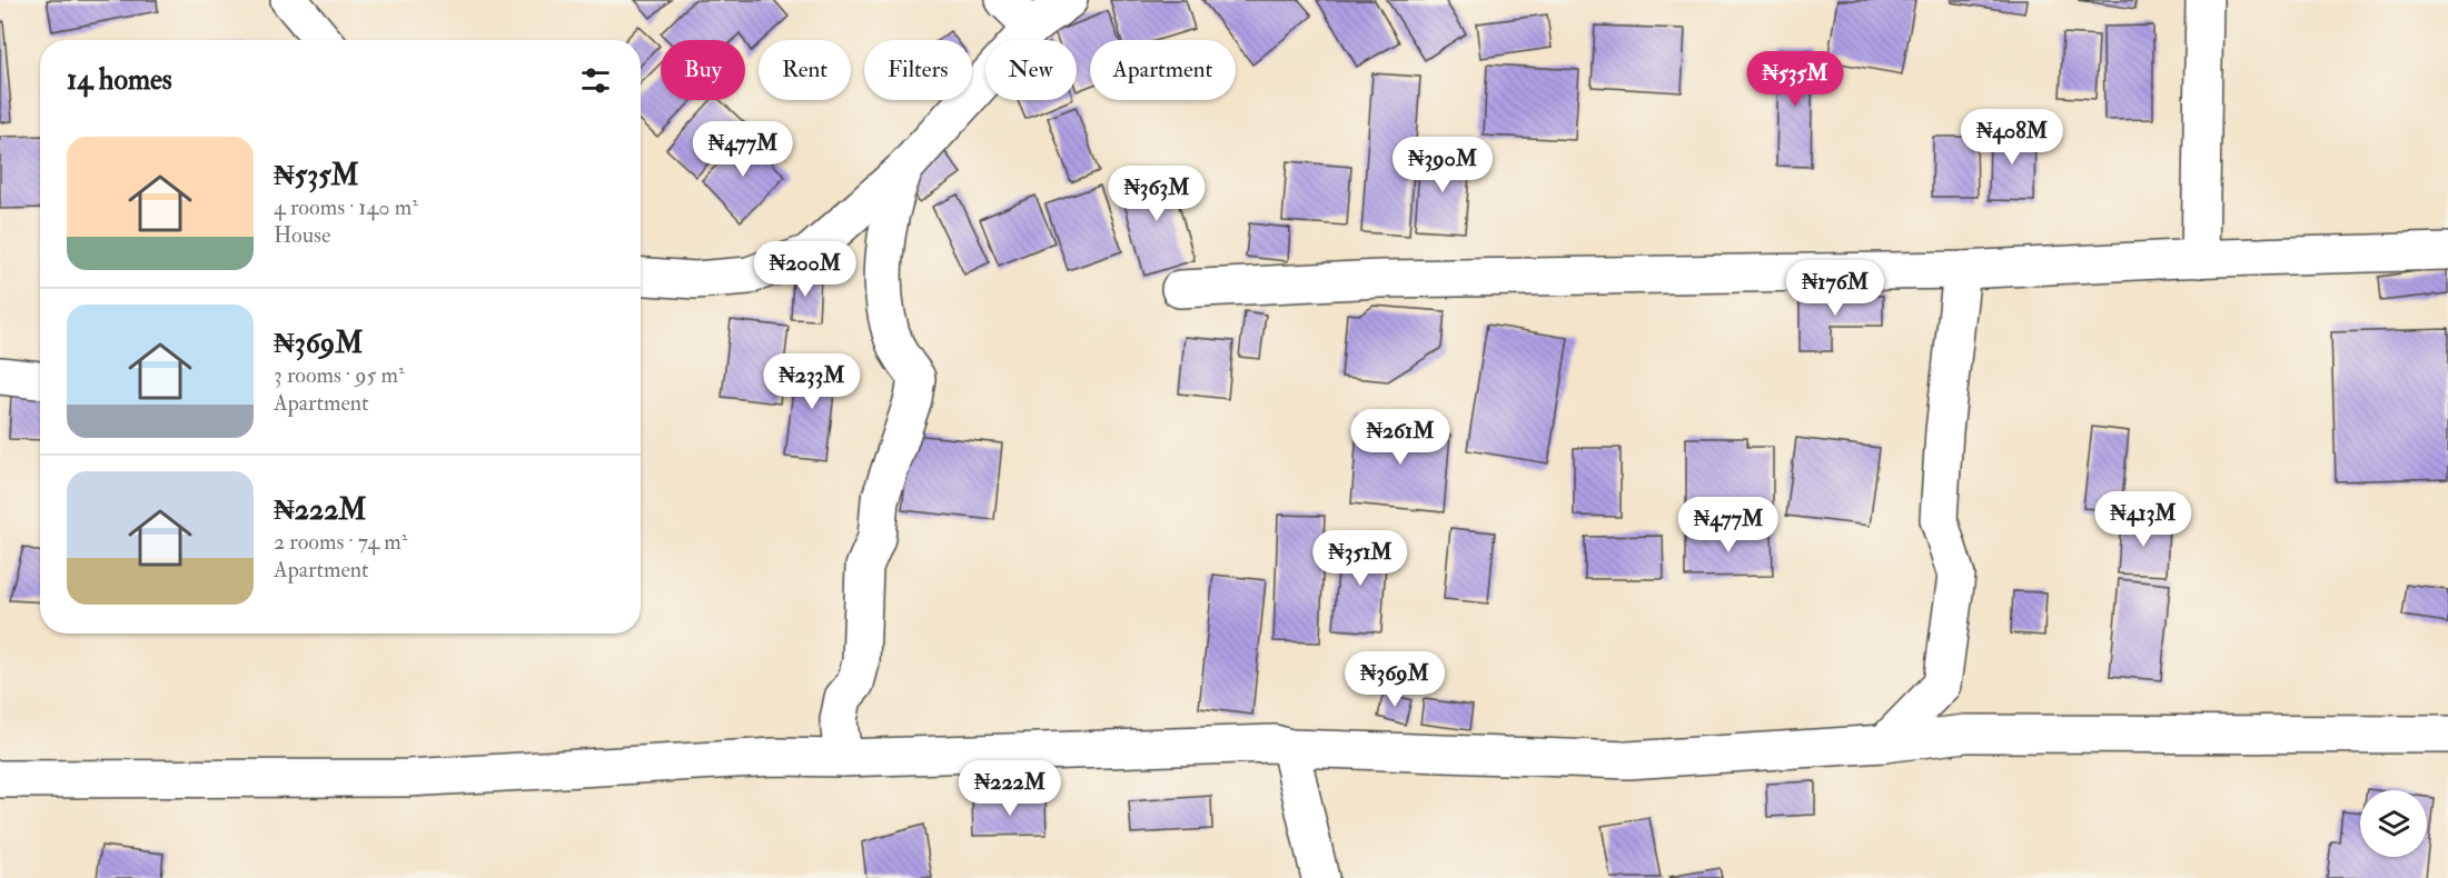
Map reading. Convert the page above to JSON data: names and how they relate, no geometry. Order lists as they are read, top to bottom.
{
  "page": {
    "chip": [
      "Buy",
      "Rent",
      "Filters",
      "New",
      "Apartment"
    ],
    "heading": "14 homes",
    "price": [
      "₦535M",
      "₦408M",
      "₦477M",
      "₦390M",
      "₦363M",
      "₦200M",
      "₦176M",
      "₦233M",
      "₦261M",
      "₦413M",
      "₦477M",
      "₦351M",
      "₦369M",
      "₦222M"
    ],
    "list": [
      {
        "name": "₦535M",
        "note": "4 rooms · 140 m² · House"
      },
      {
        "name": "₦369M",
        "note": "3 rooms · 95 m² · Apartment"
      },
      {
        "name": "₦222M",
        "note": "2 rooms · 74 m² · Apartment"
      }
    ]
  }
}
